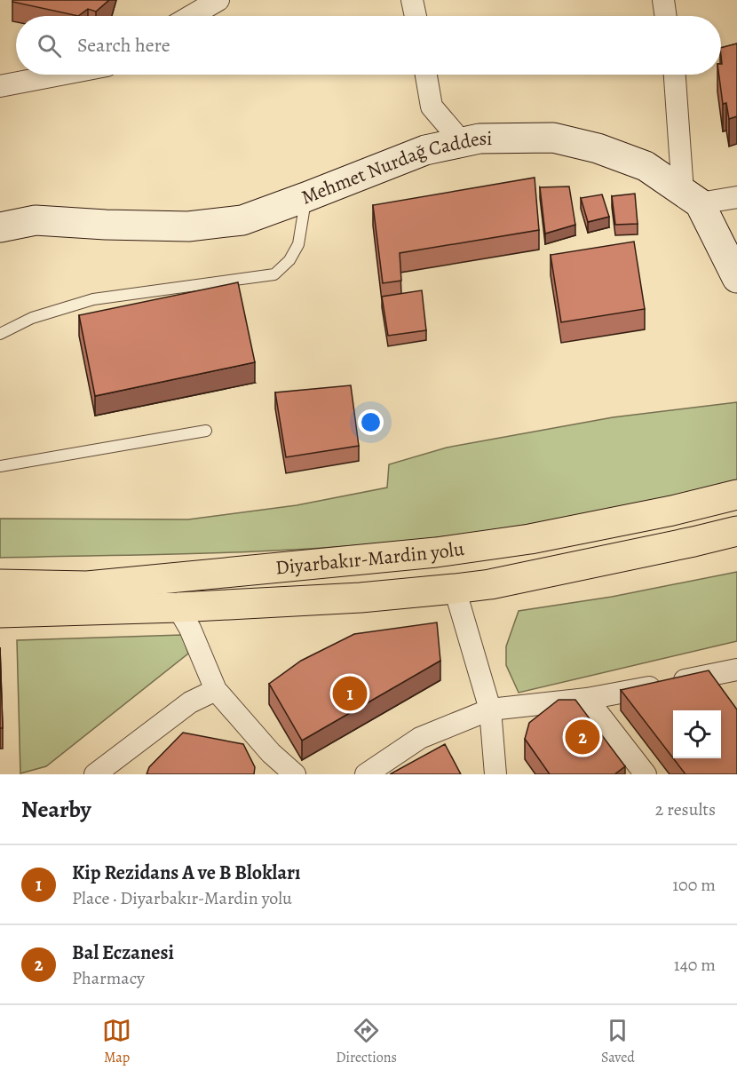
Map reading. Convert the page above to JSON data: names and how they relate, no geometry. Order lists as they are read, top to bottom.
{
  "streets": {
    "highway": ["Diyarbakır-Mardin yolu"],
    "street": ["Mehmet Nurdağ Caddesi"]
  },
  "page": {
    "search": "Search here",
    "pins": ["1", "2"],
    "heading": ["Nearby", "2 results"],
    "list": [
      {
        "mark": "1",
        "name": "Kip Rezidans A ve B Blokları",
        "note": "Place · Diyarbakır-Mardin yolu",
        "value": "100 m"
      },
      {
        "mark": "2",
        "name": "Bal Eczanesi",
        "note": "Pharmacy",
        "value": "140 m"
      }
    ],
    "nav": ["Map", "Directions", "Saved"]
  }
}
